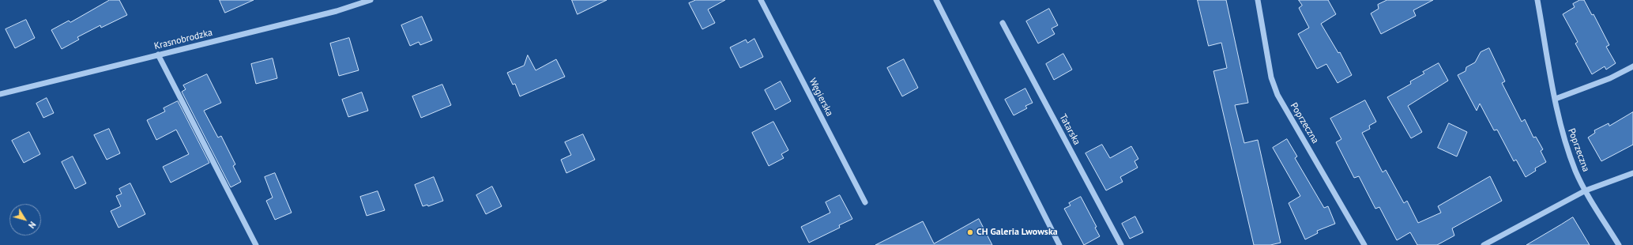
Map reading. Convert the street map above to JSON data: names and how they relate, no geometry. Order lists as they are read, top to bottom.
{
  "streets": {
    "street": [
      "Krasnobrodzka",
      "Węgierska",
      "Poprzeczna",
      "Tatarska"
    ]
  },
  "places": ["CH Galeria Lwowska"],
  "north": "bottom right"
}
